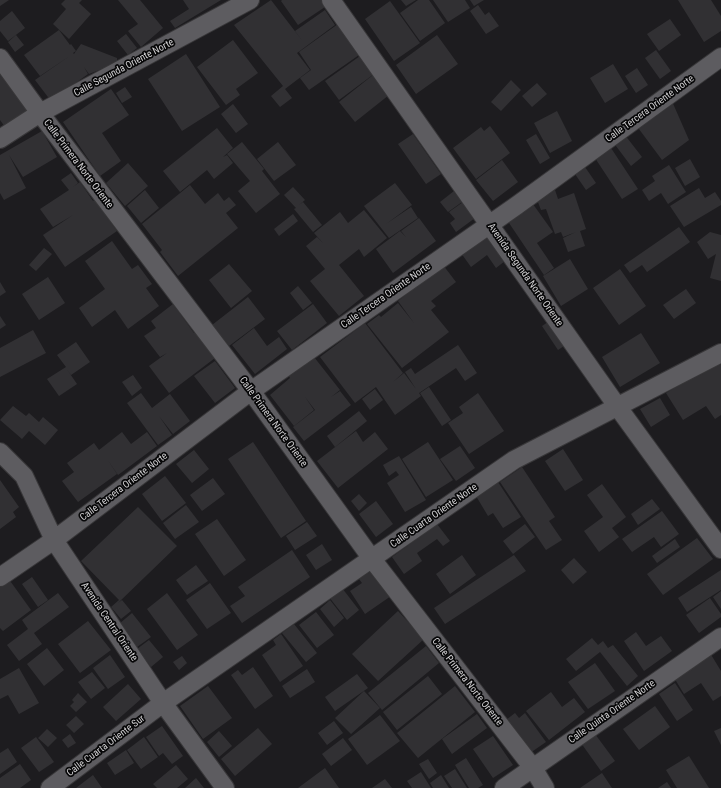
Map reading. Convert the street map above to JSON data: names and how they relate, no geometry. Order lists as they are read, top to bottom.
{
  "streets": {
    "street": [
      "Calle Segunda Oriente Norte",
      "Calle Tercera Oriente Norte",
      "Calle Primera Norte Oriente",
      "Avenida Segunda Norte Oriente",
      "Calle Cuarta Oriente Norte",
      "Avenida Central Oriente",
      "Calle Quinta Oriente Norte",
      "Calle Cuarta Oriente Sur"
    ]
  },
  "crossings": [
    ["Calle Segunda Oriente Norte", "Calle Primera Norte Oriente"],
    ["Calle Tercera Oriente Norte", "Calle Primera Norte Oriente"],
    ["Calle Tercera Oriente Norte", "Avenida Segunda Norte Oriente"],
    ["Calle Tercera Oriente Norte", "Avenida Central Oriente"],
    ["Calle Primera Norte Oriente", "Calle Cuarta Oriente Norte"],
    ["Calle Primera Norte Oriente", "Calle Quinta Oriente Norte"],
    ["Avenida Segunda Norte Oriente", "Calle Cuarta Oriente Norte"],
    ["Calle Cuarta Oriente Norte", "Avenida Central Oriente"],
    ["Calle Cuarta Oriente Norte", "Calle Cuarta Oriente Sur"],
    ["Avenida Central Oriente", "Calle Cuarta Oriente Sur"]
  ]
}
